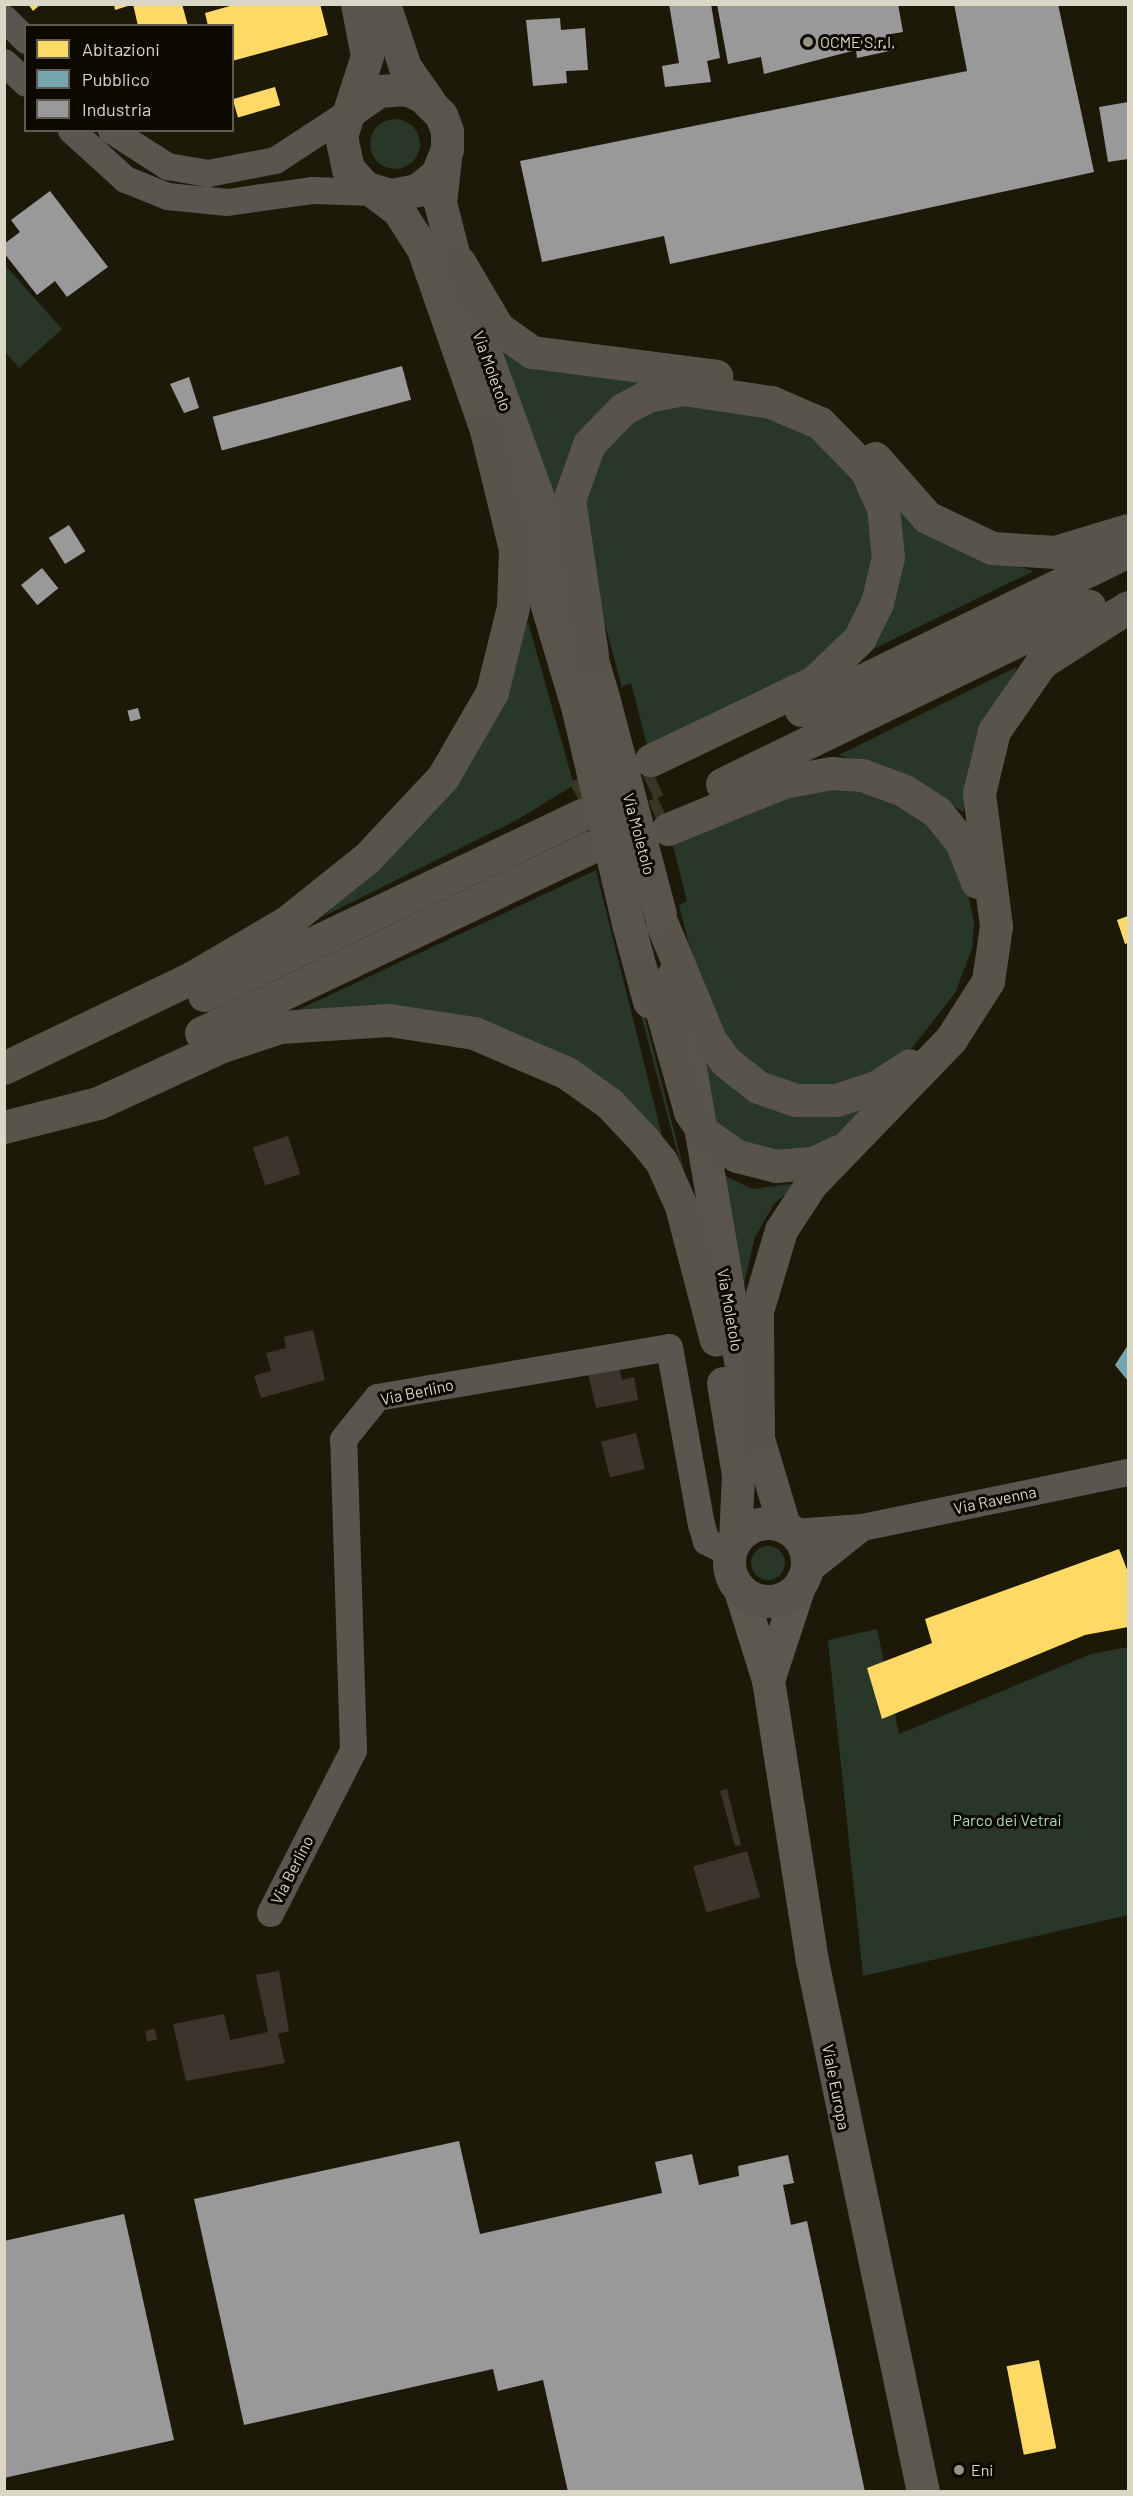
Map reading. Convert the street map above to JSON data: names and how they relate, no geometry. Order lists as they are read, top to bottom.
{
  "streets": {
    "main road": ["Via Moletolo", "Viale Europa"],
    "street": ["Via Berlino", "Via Ravenna"]
  },
  "crossings": [
    ["Via Moletolo", "Via Berlino"],
    ["Via Moletolo", "Via Ravenna"],
    ["Via Moletolo", "Viale Europa"],
    ["Via Berlino", "Via Ravenna"]
  ],
  "parks": ["Parco dei Vetrai"],
  "places": ["OCME S.r.l.", "Eni"],
  "legend": ["Abitazioni", "Pubblico", "Industria"]
}
